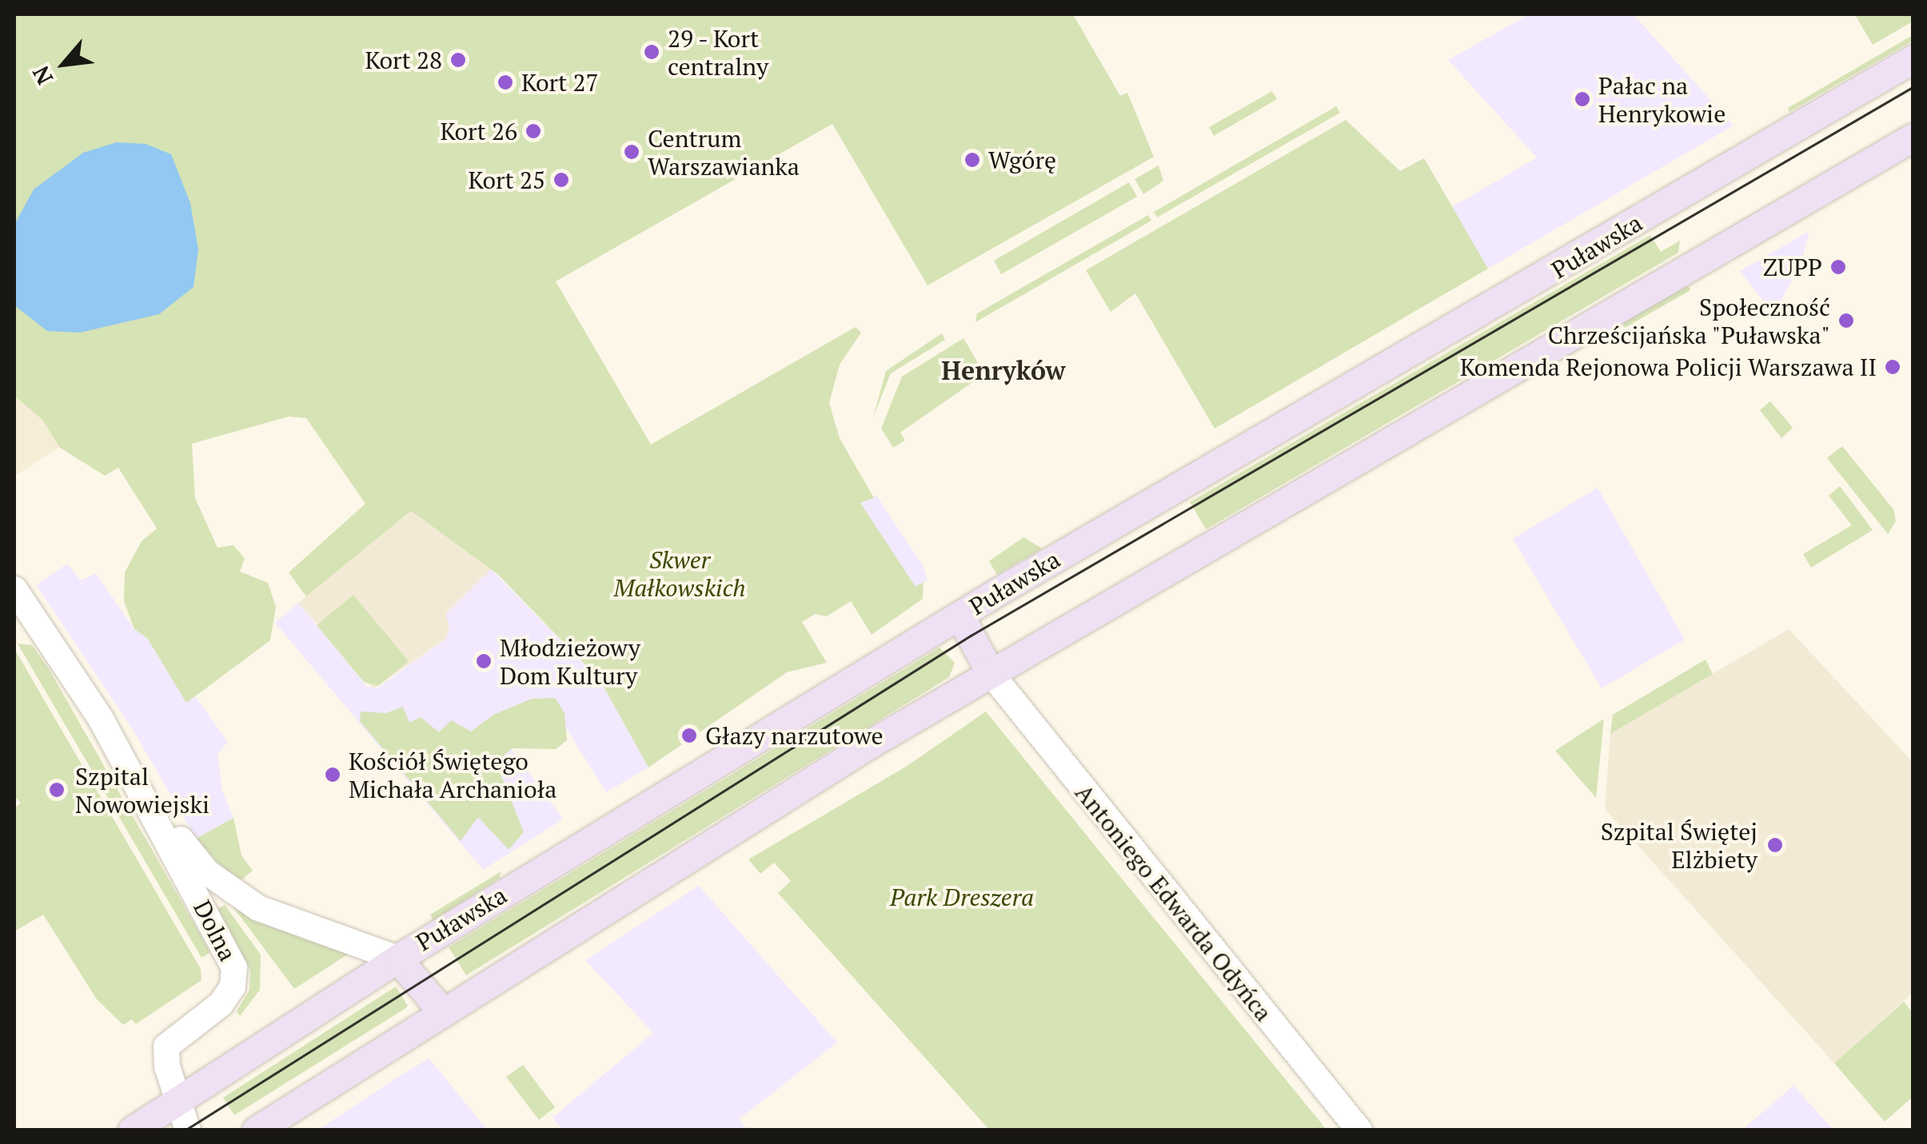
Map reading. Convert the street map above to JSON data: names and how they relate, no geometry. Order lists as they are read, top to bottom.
{
  "streets": {
    "main road": ["Puławska"],
    "street": ["Antoniego Edwarda Odyńca", "Dolna"]
  },
  "crossings": [
    ["Puławska", "Dolna"]
  ],
  "districts": ["Henryków"],
  "parks": ["Skwer Małkowskich", "Park Dreszera"],
  "places": [
    "29 - Kort centralny",
    "Kort 28",
    "Kort 27",
    "Pałac na Henrykowie",
    "Kort 26",
    "Centrum Warszawianka",
    "Wgórę",
    "Kort 25",
    "ZUPP",
    "Społeczność Chrześcijańska \"Puławska\"",
    "Komenda Rejonowa Policji Warszawa II",
    "Młodzieżowy Dom Kultury",
    "Głazy narzutowe",
    "Kościół Świętego Michała Archanioła",
    "Szpital Nowowiejski",
    "Szpital Świętej Elżbiety"
  ],
  "north": "bottom left"
}
